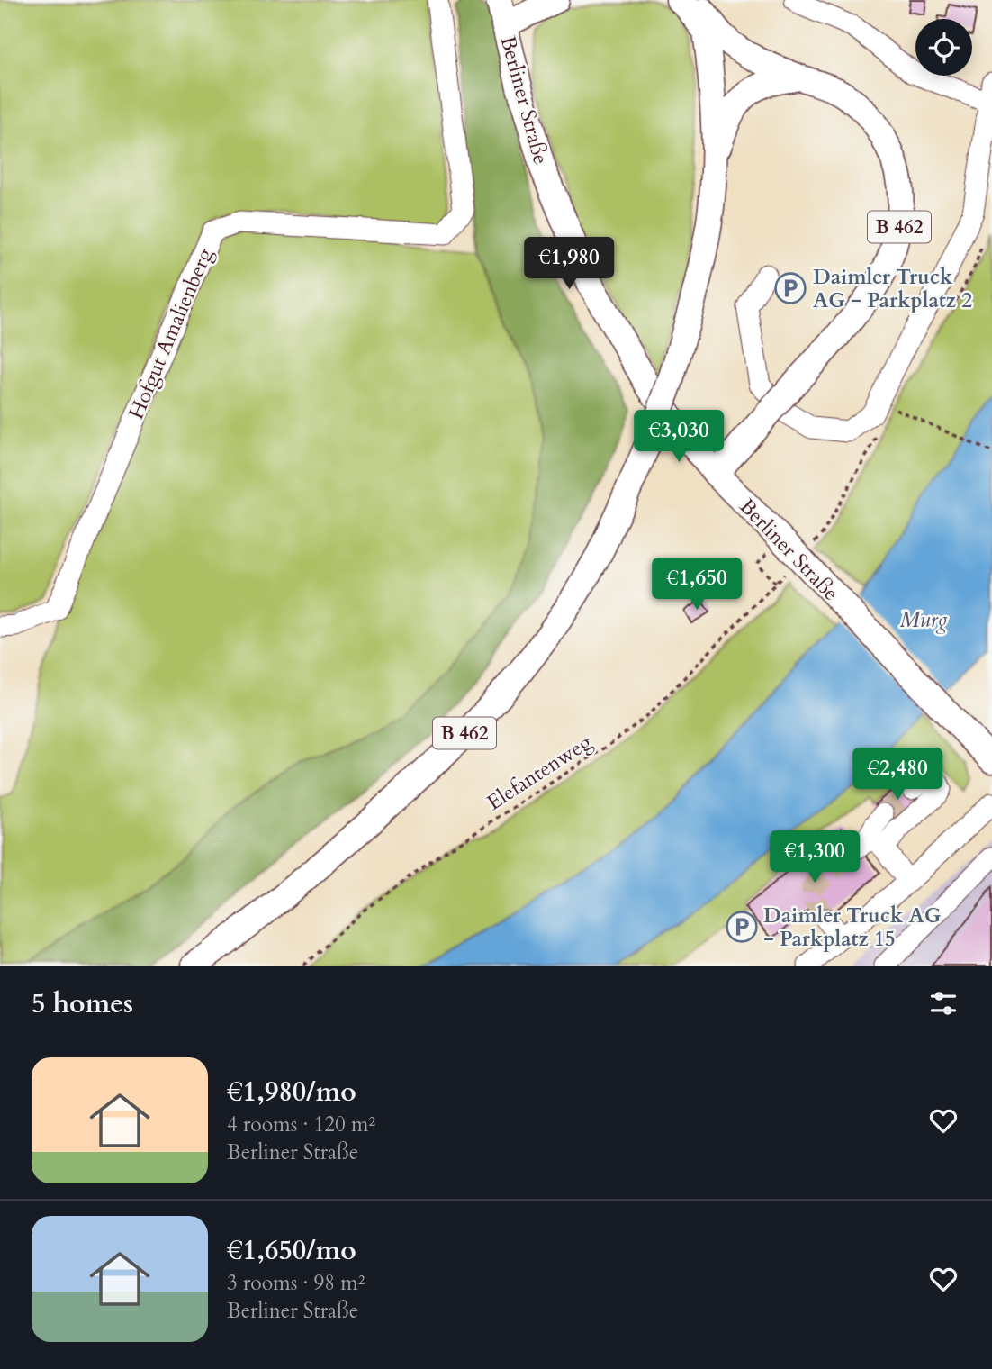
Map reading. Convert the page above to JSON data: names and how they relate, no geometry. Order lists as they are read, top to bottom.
{
  "streets": {
    "main road": ["Berliner Straße", "B 462"],
    "street": ["Hofgut Amalienberg"],
    "path": ["Elefantenweg"]
  },
  "crossings": [
    ["Berliner Straße", "B 462"]
  ],
  "water": ["Murg"],
  "places": {
    "parking": ["Daimler Truck AG − Parkplatz 2", "Daimler Truck AG − Parkplatz 15"]
  },
  "page": {
    "price": [
      "€1,980",
      "€3,030",
      "€1,650",
      "€2,480",
      "€1,300"
    ],
    "heading": "5 homes",
    "list": [
      {
        "name": "€1,980/mo",
        "note": "4 rooms · 120 m² · Berliner Straße"
      },
      {
        "name": "€1,650/mo",
        "note": "3 rooms · 98 m² · Berliner Straße"
      }
    ]
  }
}
